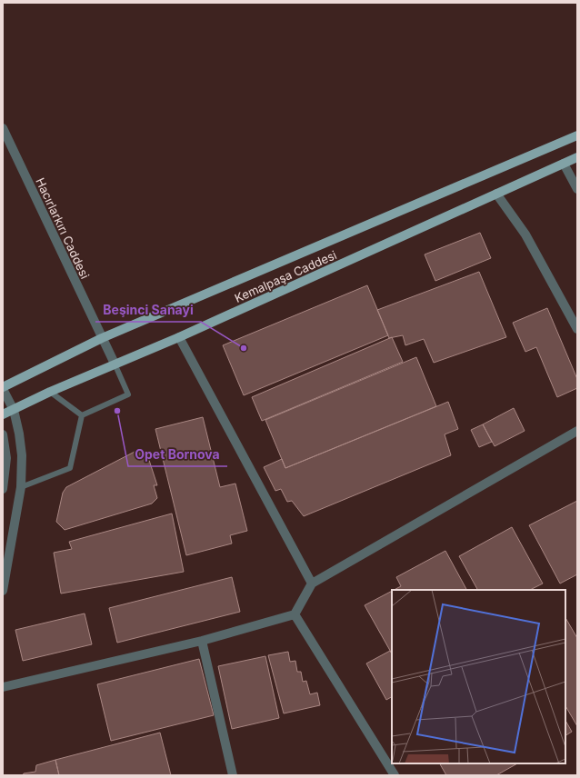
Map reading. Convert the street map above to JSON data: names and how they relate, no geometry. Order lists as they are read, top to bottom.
{
  "streets": {
    "main road": ["Kemalpaşa Caddesi"],
    "street": ["Hacırlarkırı Caddesi"]
  },
  "crossings": [
    ["Hacırlarkırı Caddesi", "Kemalpaşa Caddesi"]
  ],
  "places": ["Beşinci Sanayi", "Opet Bornova"]
}
